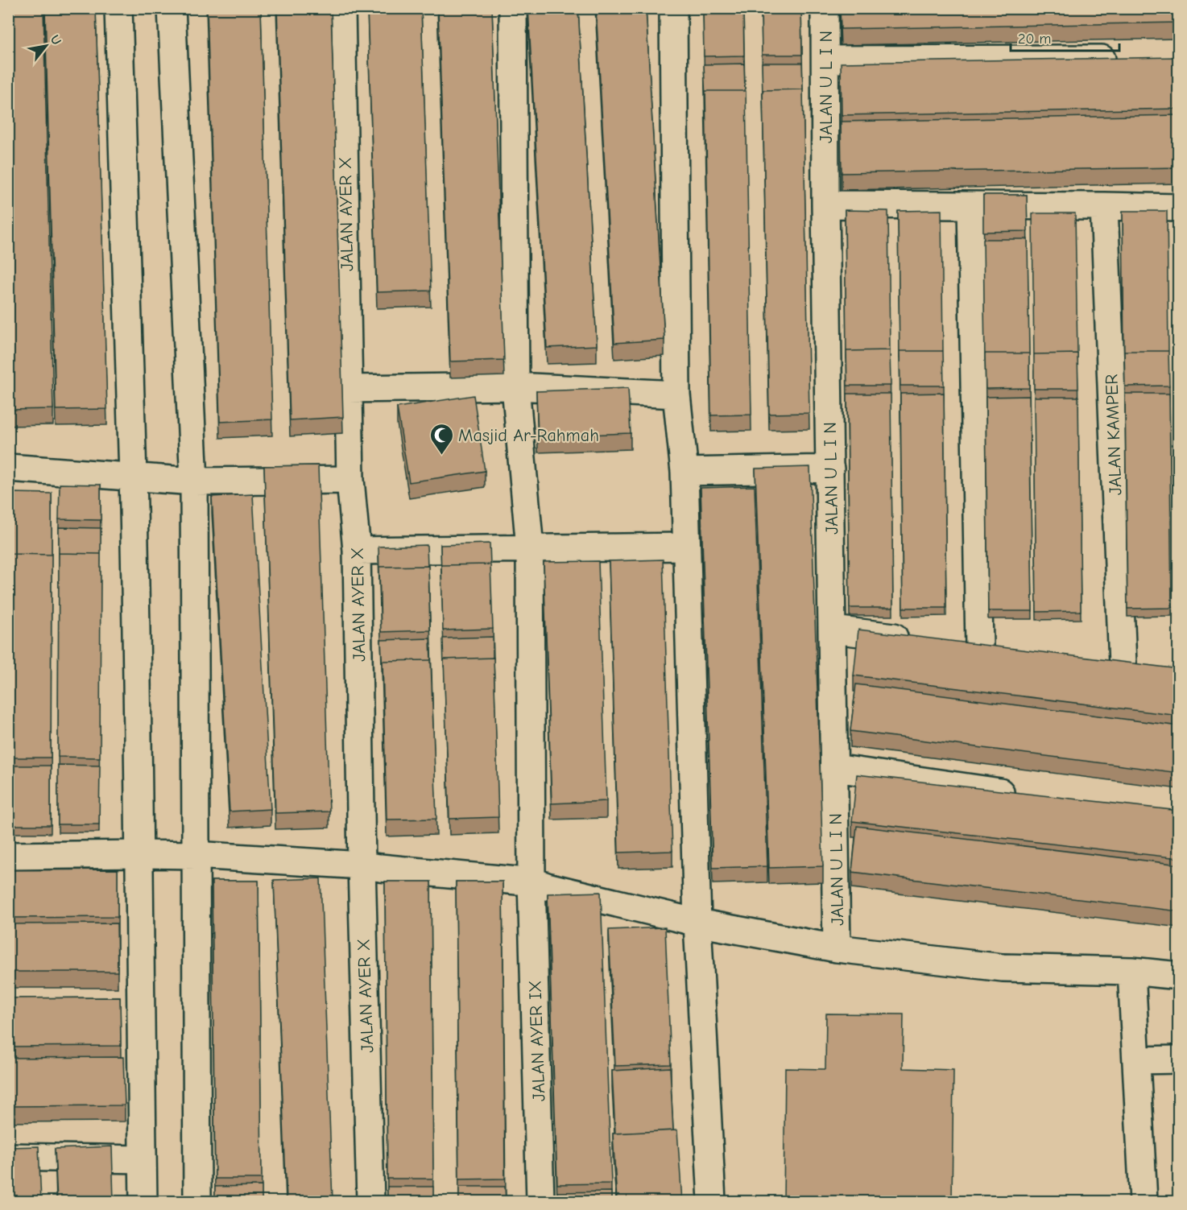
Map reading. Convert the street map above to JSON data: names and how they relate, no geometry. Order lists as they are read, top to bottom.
{
  "streets": {
    "street": [
      "JALAN U L I N",
      "JALAN AYER X",
      "JALAN KAMPER",
      "JALAN AYER IX"
    ]
  },
  "places": {
    "mosque": ["Masjid Ar-Rahmah"]
  },
  "scale_bar": "20 m",
  "north": "top right"
}
